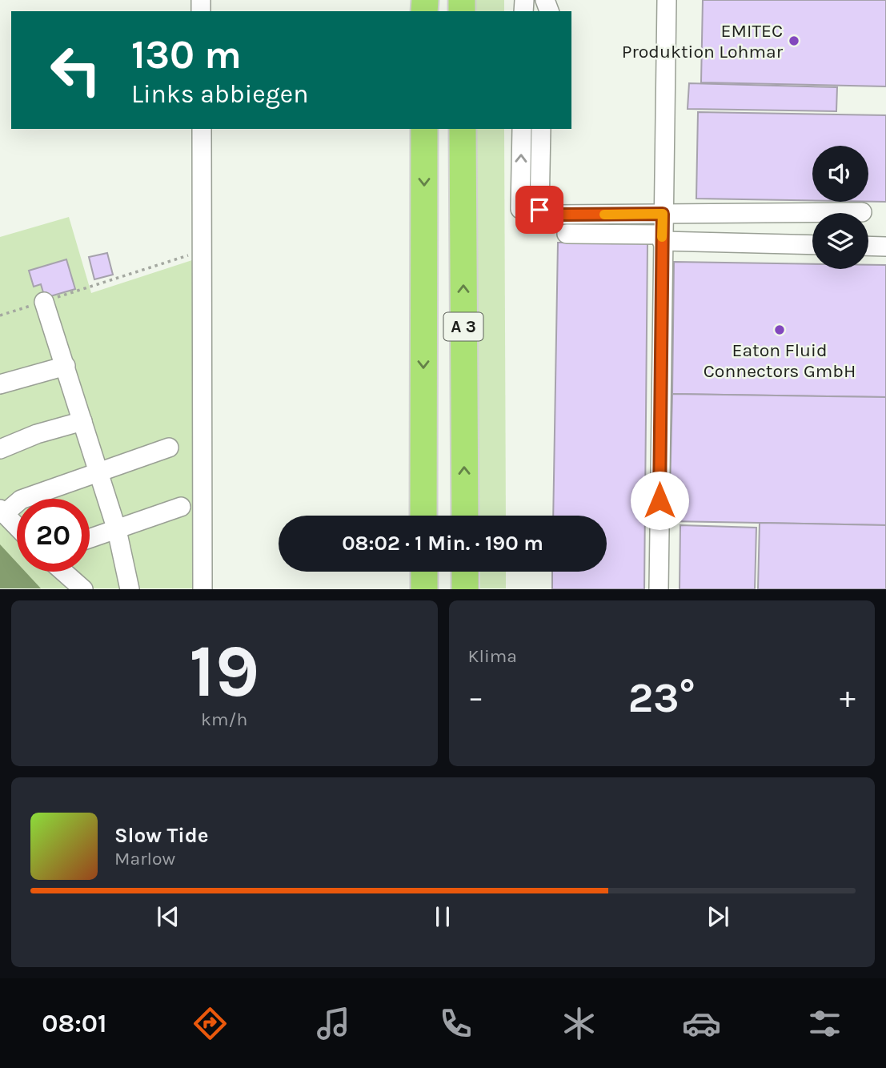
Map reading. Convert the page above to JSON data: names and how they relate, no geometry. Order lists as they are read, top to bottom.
{
  "streets": {
    "highway": ["A 3"]
  },
  "places": ["EMITEC Produktion Lohmar", "Eaton Fluid Connectors GmbH"],
  "page": {
    "turn": ["130 m", "Links abbiegen"],
    "limit": "20",
    "trip": "08:02 · 1 Min. · 190 m",
    "tile": [
      ["19", "km/h"],
      "Klima"
    ],
    "heat": ["−", "23°", "+"],
    "song": ["Slow Tide", "Marlow"],
    "tabs": "08:01"
  }
}
